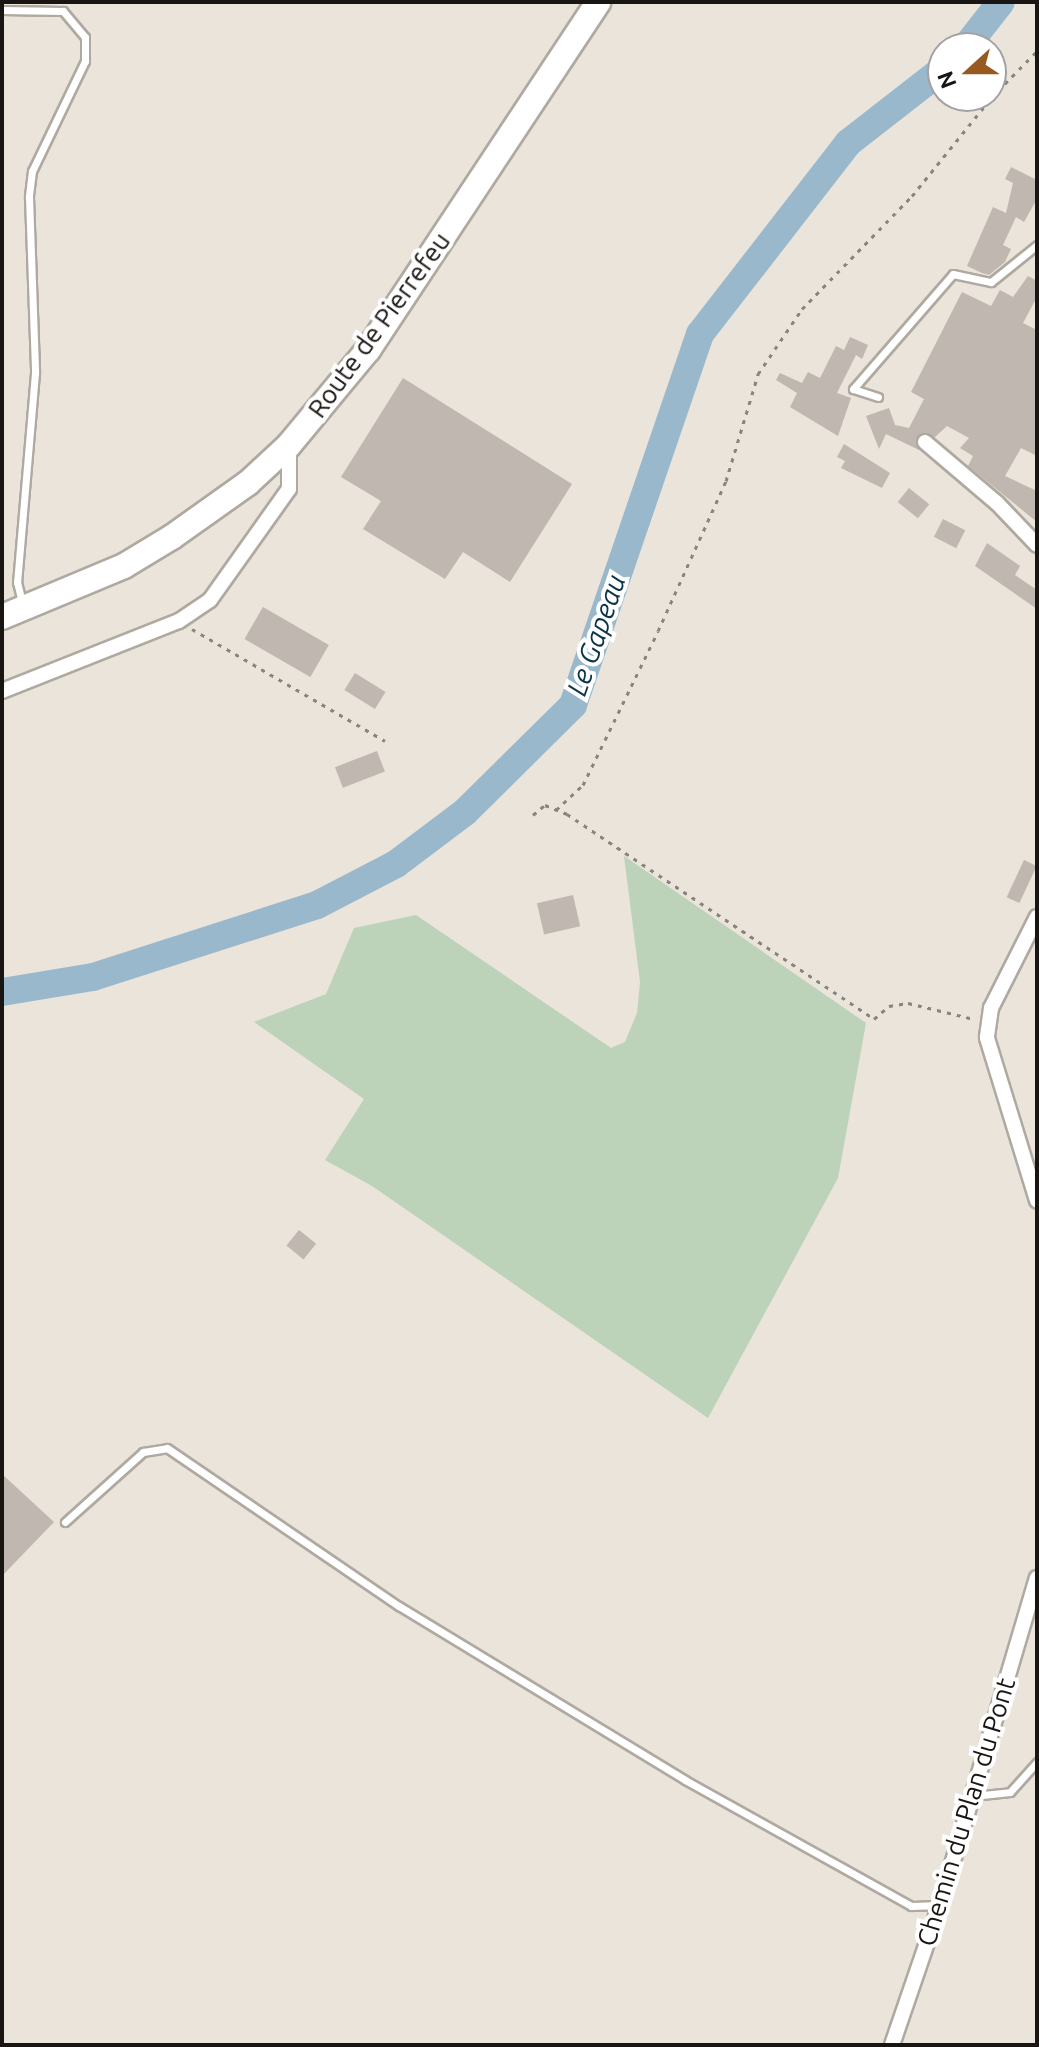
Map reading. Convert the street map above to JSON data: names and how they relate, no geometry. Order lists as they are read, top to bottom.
{
  "streets": {
    "main road": ["Route de Pierrefeu"],
    "street": ["Chemin du Plan du Pont"]
  },
  "water": ["Le Gapeau"],
  "north": "left"
}
